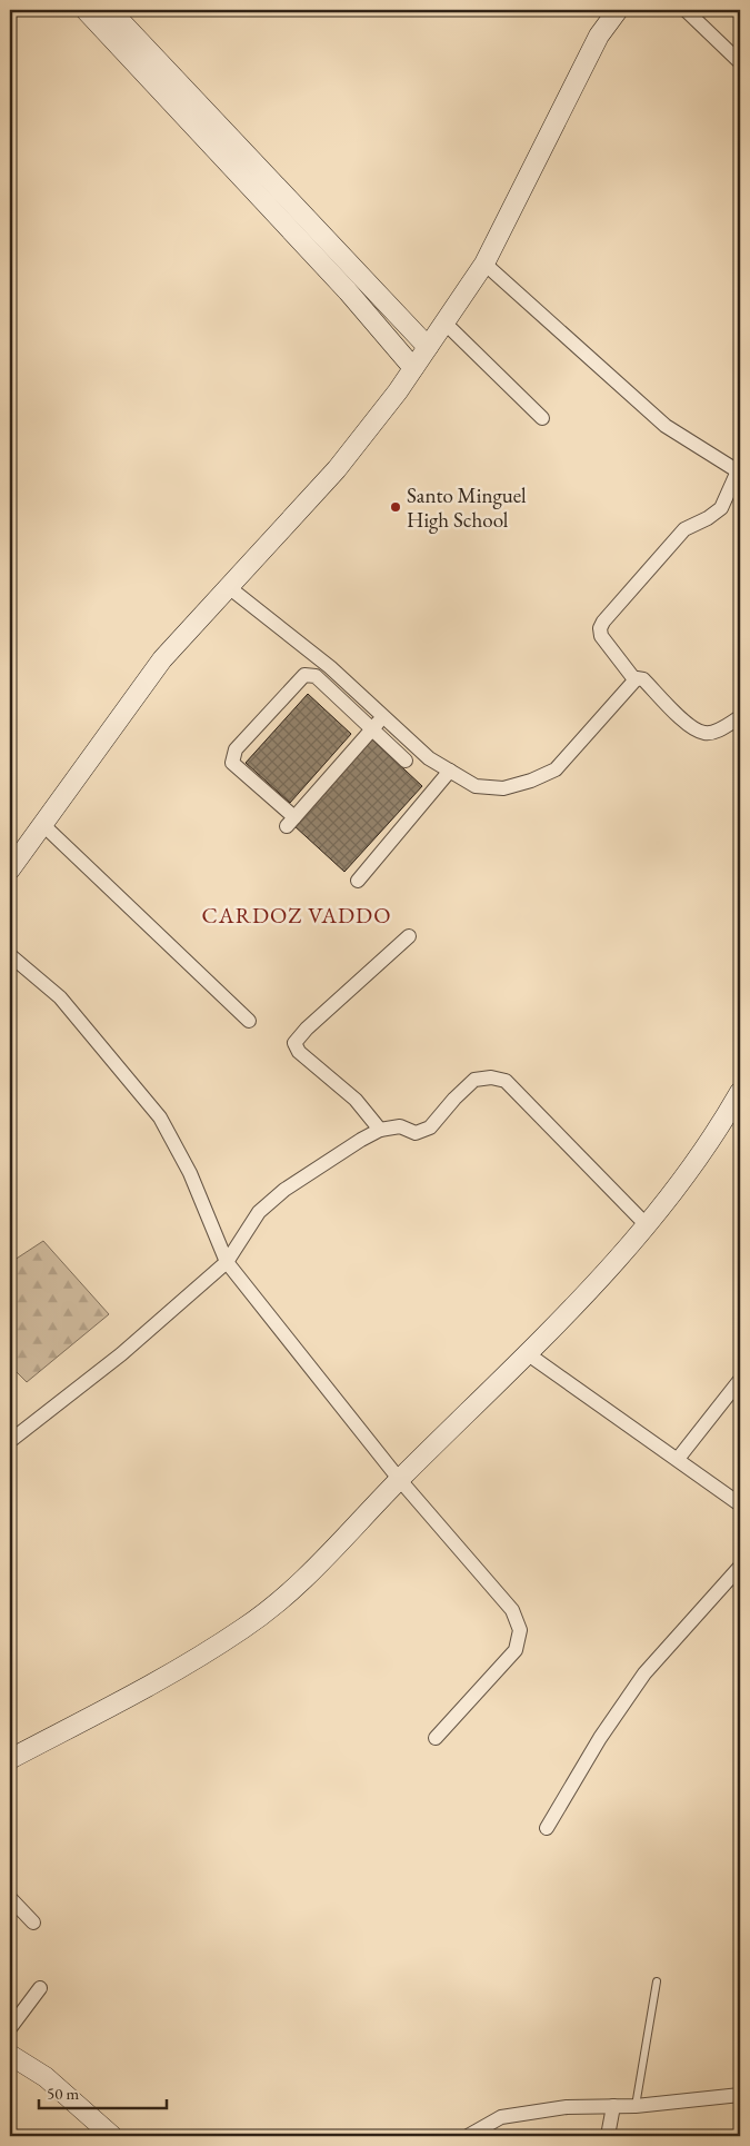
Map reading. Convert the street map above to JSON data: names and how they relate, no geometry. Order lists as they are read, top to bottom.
{
  "districts": ["CARDOZ VADDO"],
  "places": ["Santo Minguel High School"],
  "scale_bar": "50 m"
}
